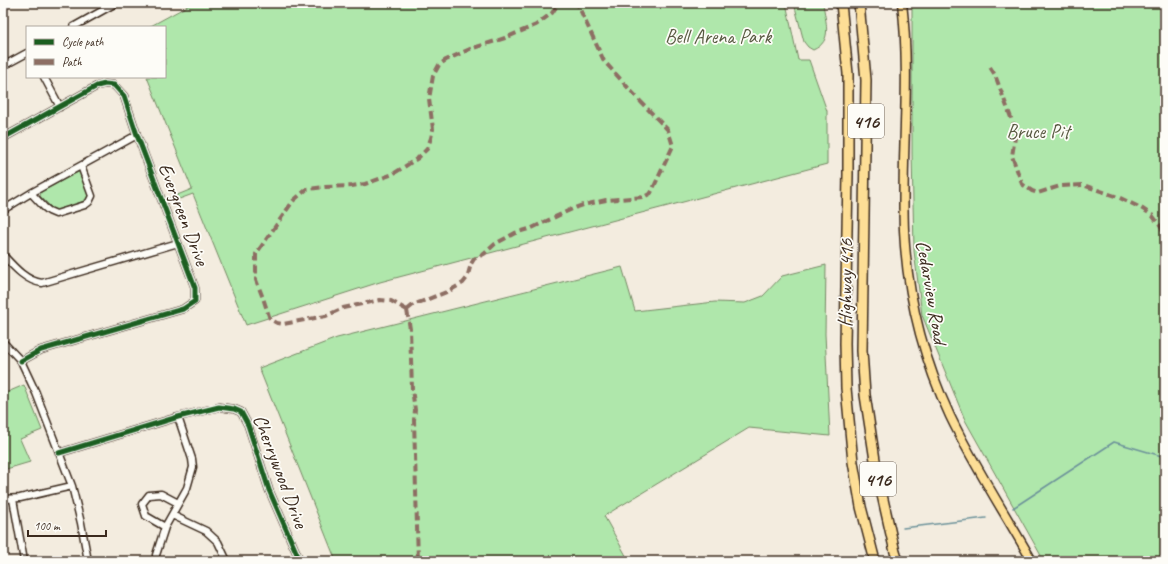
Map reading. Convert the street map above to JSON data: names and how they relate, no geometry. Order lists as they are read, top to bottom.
{
  "streets": {
    "highway": ["416", "Highway 416"],
    "main road": ["Cedarview Road"],
    "street": ["Evergreen Drive", "Cherrywood Drive"]
  },
  "parks": ["Bell Arena Park", "Bruce Pit"],
  "legend": ["Cycle path", "Path"],
  "scale_bar": "100 m"
}
